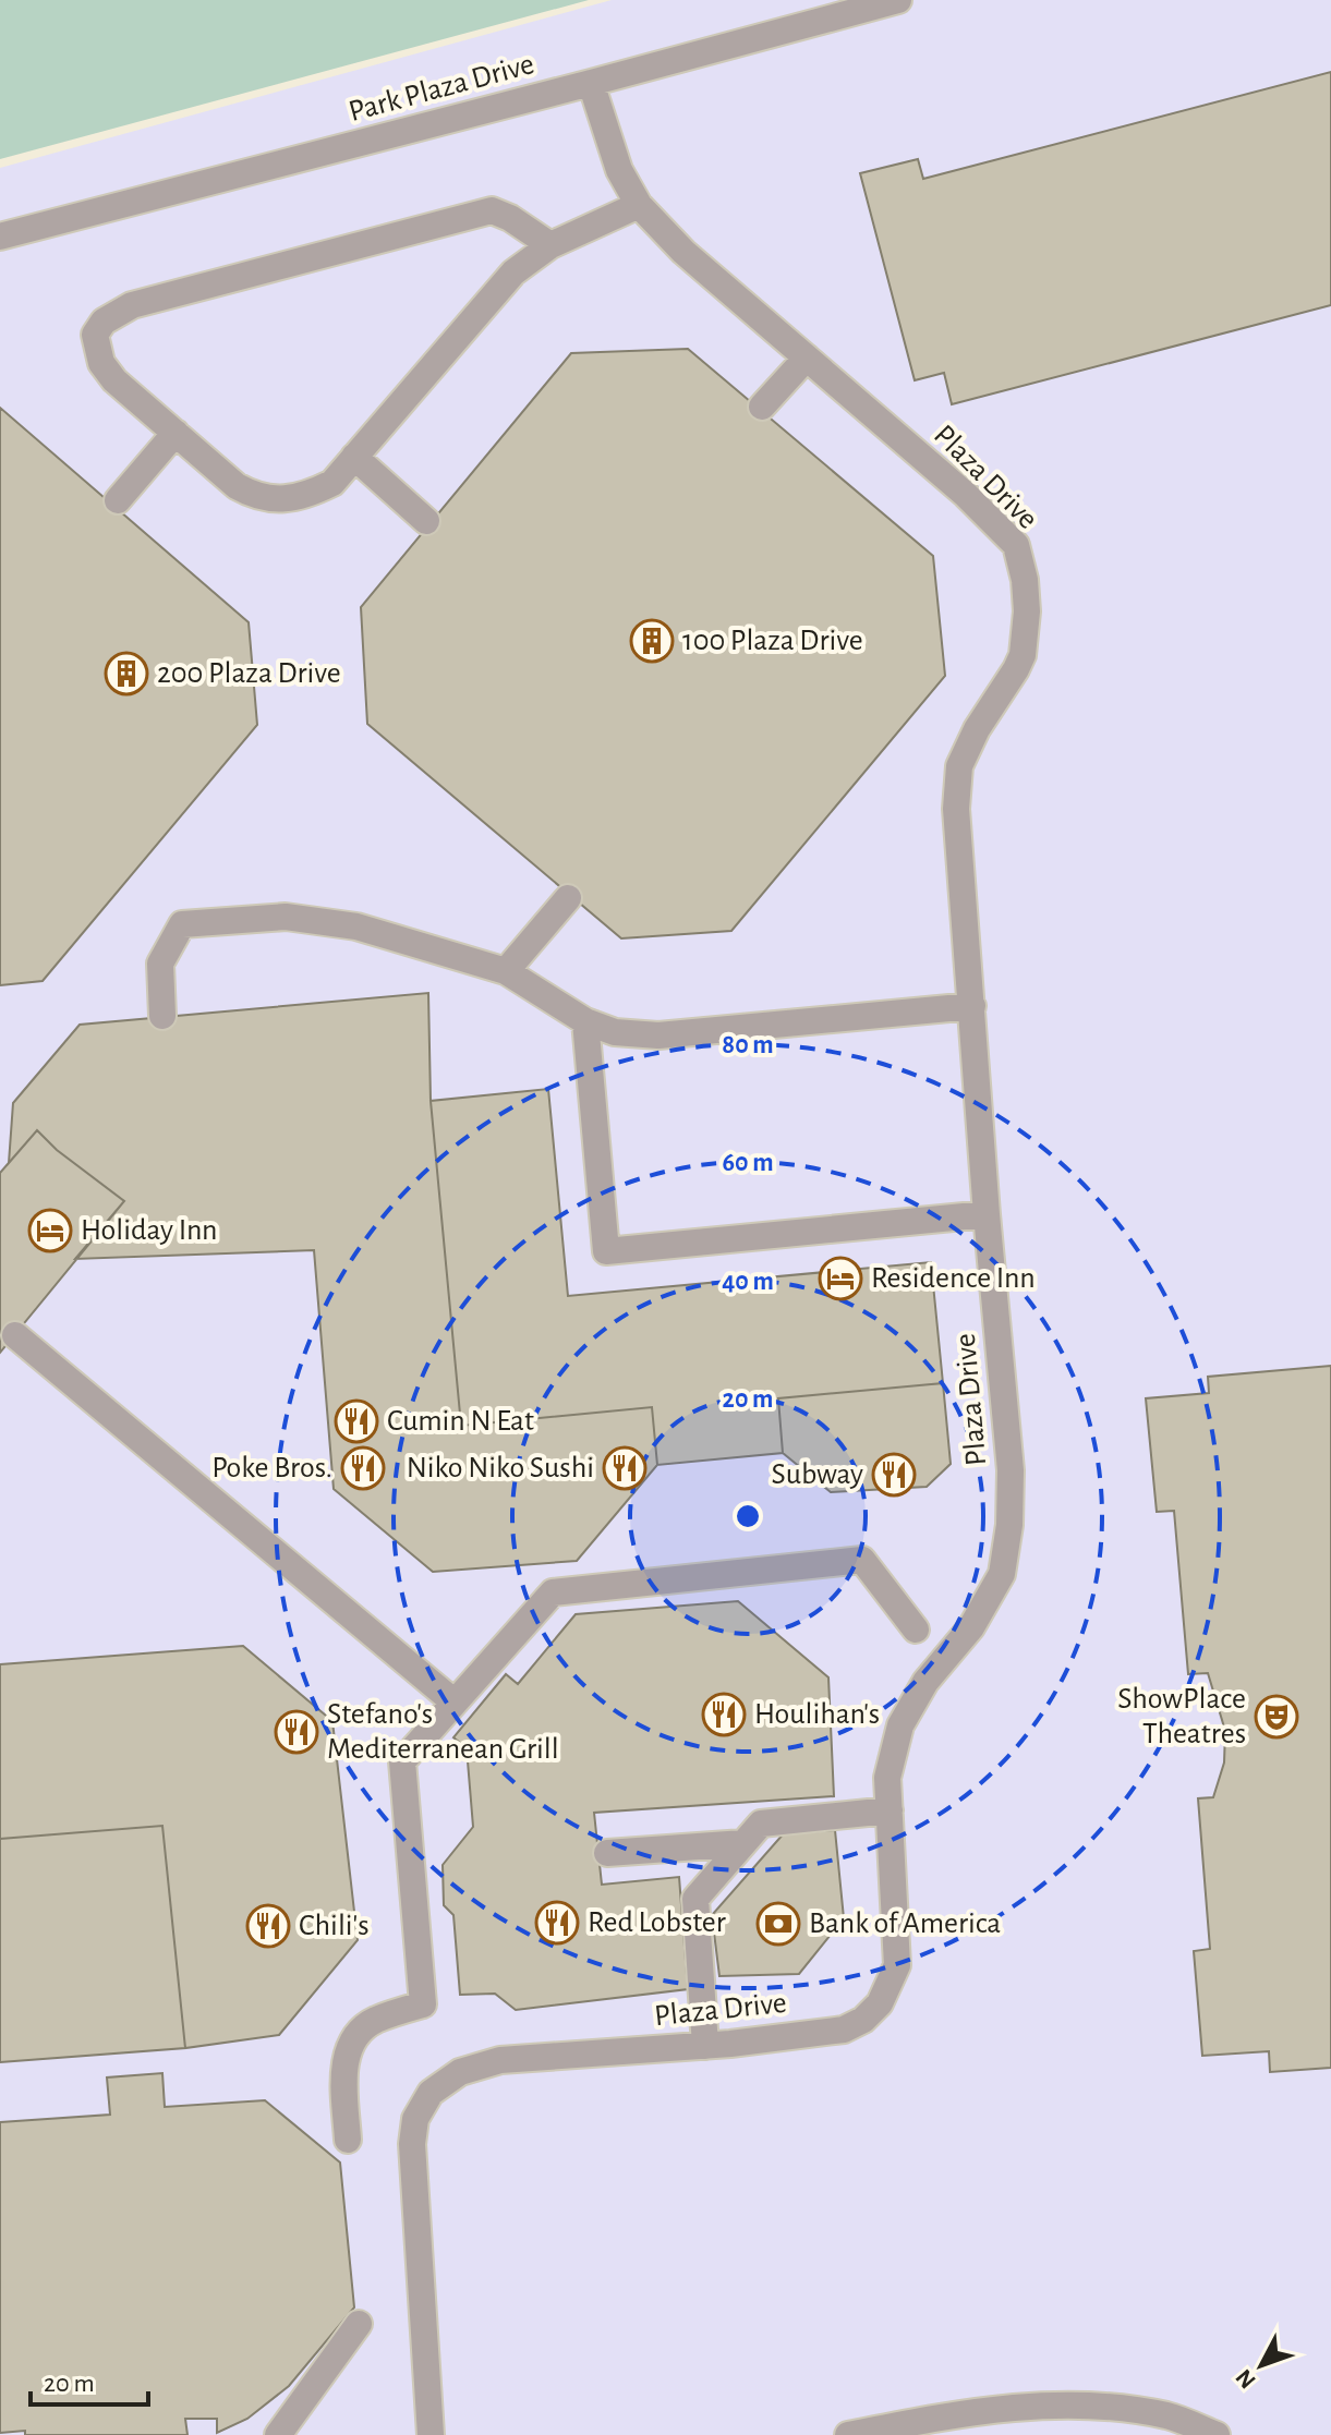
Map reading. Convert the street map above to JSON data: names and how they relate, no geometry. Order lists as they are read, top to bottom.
{
  "streets": {
    "street": ["Park Plaza Drive", "Plaza Drive"]
  },
  "crossings": [
    ["Park Plaza Drive", "Plaza Drive"]
  ],
  "places": {
    "building": ["100 Plaza Drive", "200 Plaza Drive"],
    "hotel": ["Holiday Inn", "Residence Inn"],
    "restaurant": [
      "Cumin N Eat",
      "Poke Bros.",
      "Niko Niko Sushi",
      "Subway",
      "Houlihan's",
      "Stefano's Mediterranean Grill",
      "Red Lobster",
      "Chili's"
    ],
    "theatre": ["ShowPlace Theatres"],
    "bank": ["Bank of America"]
  },
  "scale_bar": "20 m",
  "north": "bottom left",
  "rings": [
    "80 m",
    "60 m",
    "40 m",
    "20 m"
  ]
}
